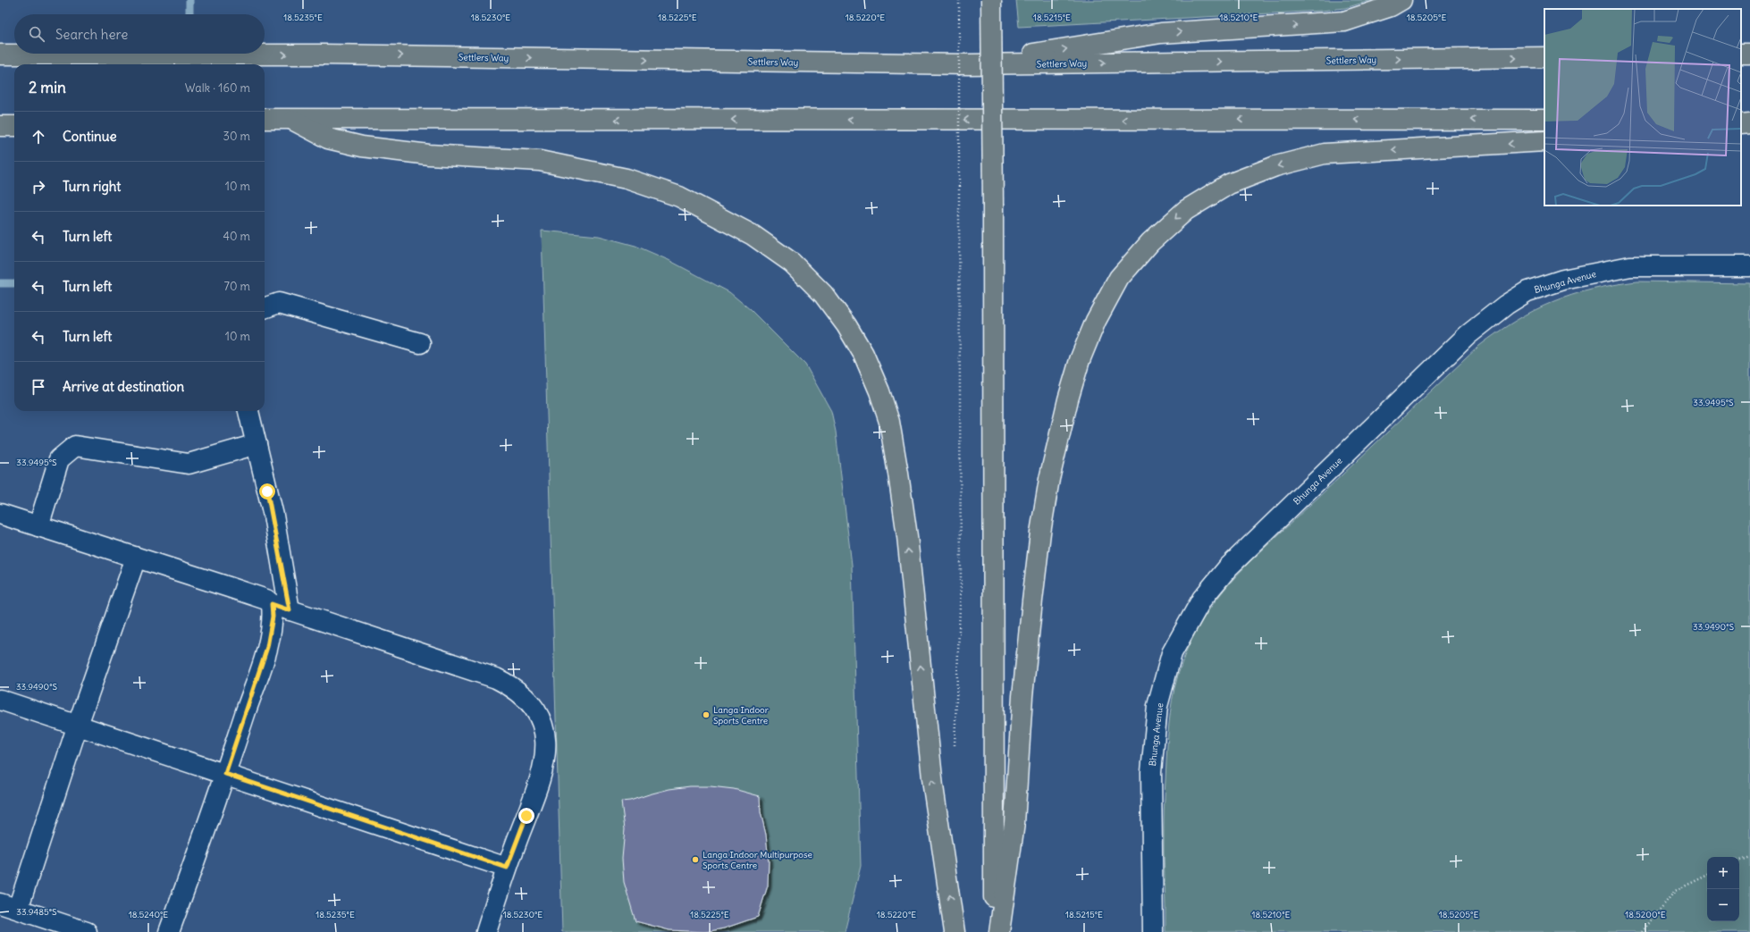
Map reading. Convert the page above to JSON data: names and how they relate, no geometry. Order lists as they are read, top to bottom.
{
  "streets": {
    "highway": ["Settlers Way"],
    "street": ["Bhunga Avenue"]
  },
  "places": ["Langa Indoor Sports Centre", "Langa Indoor Multipurpose Sports Centre"],
  "page": {
    "search": "Search here",
    "heading": ["2 min", "Walk · 160 m"],
    "list": [
      ["Continue", "30 m"],
      ["Turn right", "10 m"],
      ["Turn left", "40 m"],
      ["Turn left", "70 m"],
      ["Turn left", "10 m"],
      "Arrive at destination"
    ],
    "map_buttons": ["+", "−"]
  },
  "coordinates": [
    "18.5235°E",
    "18.5230°E",
    "18.5225°E",
    "18.5220°E",
    "18.5215°E",
    "18.5210°E",
    "18.5205°E",
    "33.9495°S",
    "33.9490°S",
    "33.9485°S",
    "18.5240°E",
    "18.5200°E"
  ]
}
